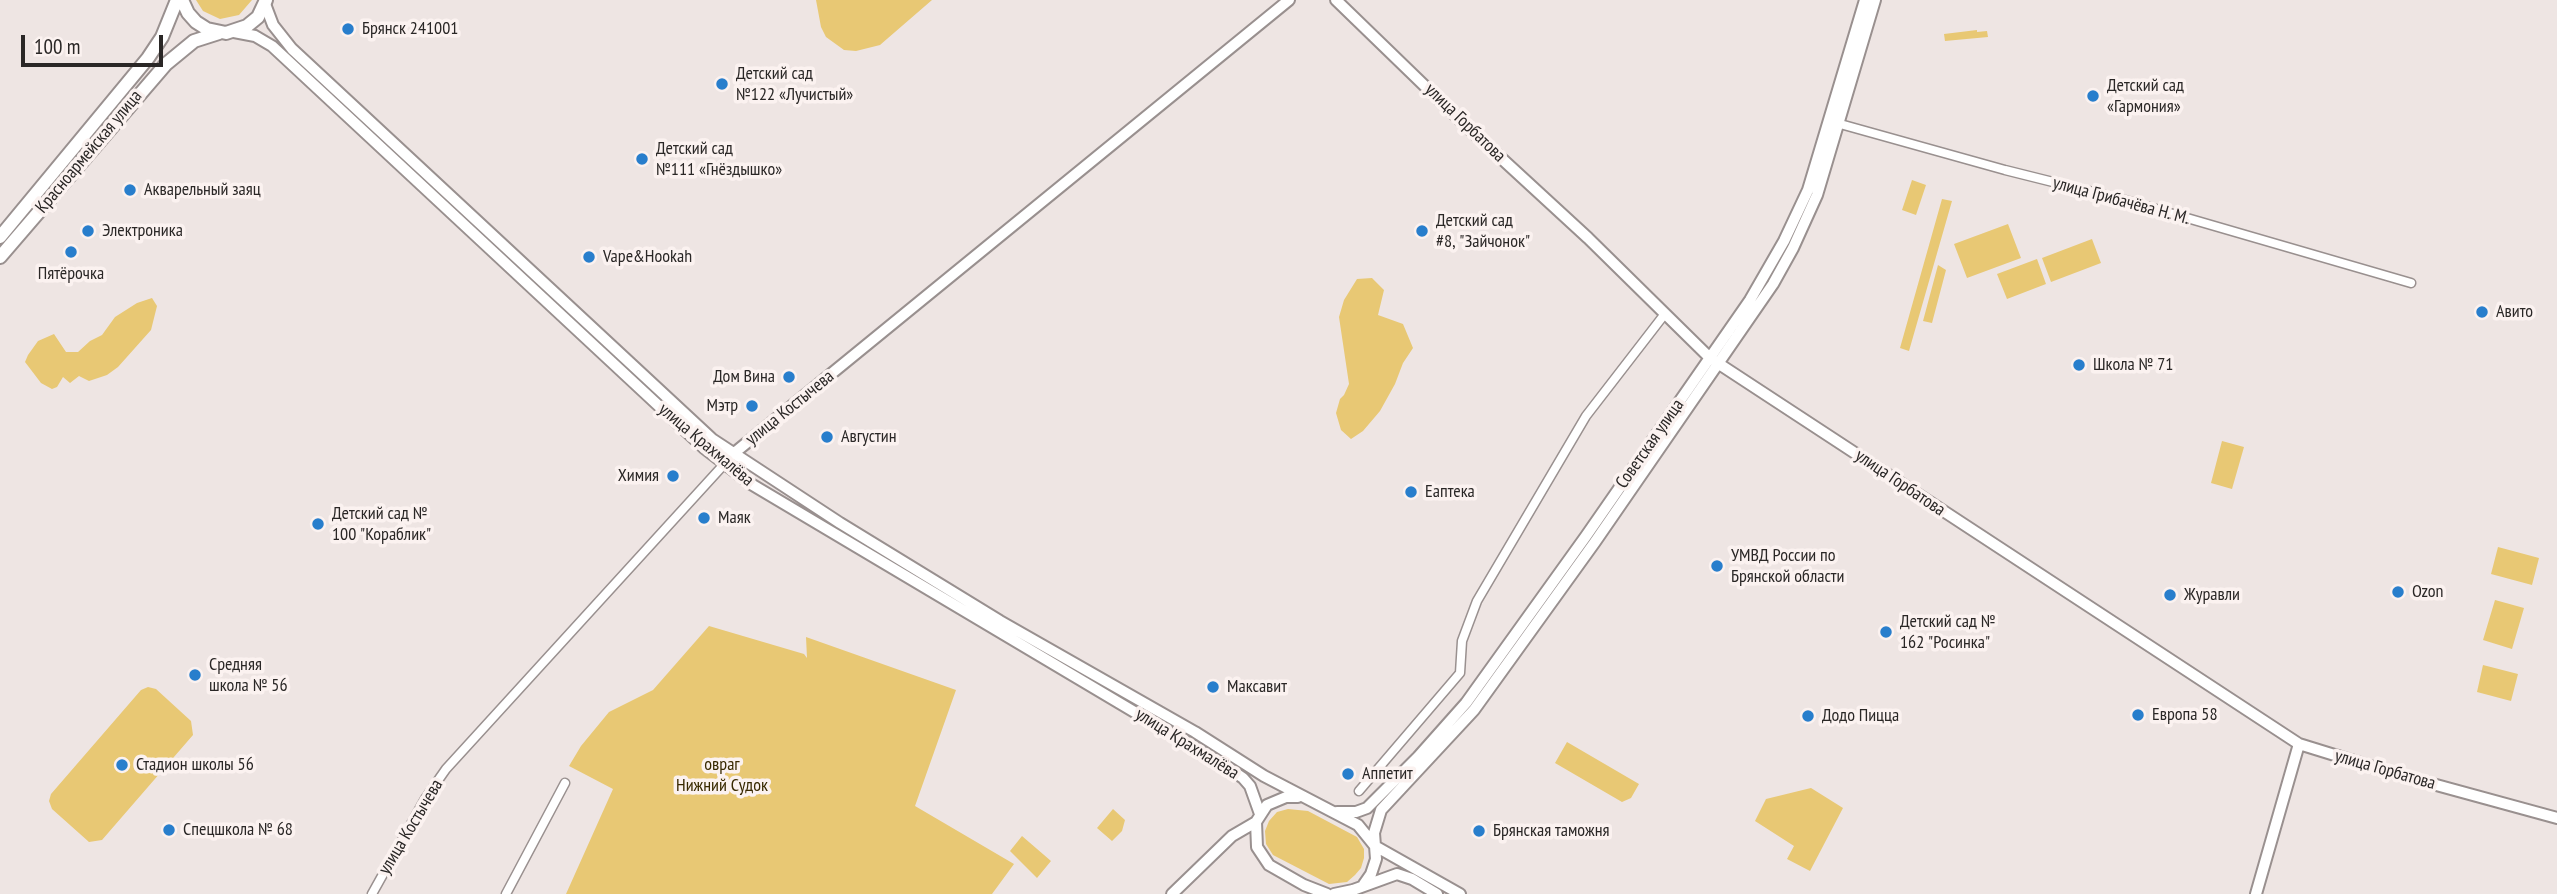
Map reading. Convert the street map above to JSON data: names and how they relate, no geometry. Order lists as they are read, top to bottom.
{
  "streets": {
    "main road": [
      "улица Горбатова",
      "Красноармейская улица",
      "улица Костычева",
      "Советская улица",
      "улица Крахмалёва"
    ],
    "street": ["улица Грибачёва Н. М."]
  },
  "crossings": [
    ["улица Горбатова", "Советская улица"],
    ["Красноармейская улица", "улица Крахмалёва"],
    ["улица Грибачёва Н. М.", "Советская улица"],
    ["улица Костычева", "улица Крахмалёва"],
    ["Советская улица", "улица Крахмалёва"]
  ],
  "parks": ["овраг Нижний Судок"],
  "places": [
    "Брянск 241001",
    "Детский сад №122 «Лучистый»",
    "Детский сад «Гармония»",
    "Детский сад №111 «Гнёздышко»",
    "Акварельный заяц",
    "Электроника",
    "Детский сад #8, \"Зайчонок\"",
    "Пятёрочка",
    "Vape&Hookah",
    "Авито",
    "Школа № 71",
    "Дом Вина",
    "Мэтр",
    "Августин",
    "Химия",
    "Еаптека",
    "Маяк",
    "Детский сад № 100 \"Кораблик\"",
    "УМВД России по Брянской области",
    "Ozon",
    "Журавли",
    "Детский сад № 162 \"Росинка\"",
    "Средняя школа № 56",
    "Максавит",
    "Европа 58",
    "Додо Пицца",
    "Стадион школы 56",
    "Аппетит",
    "Спецшкола № 68",
    "Брянская таможня"
  ],
  "scale_bar": "100 m"
}
